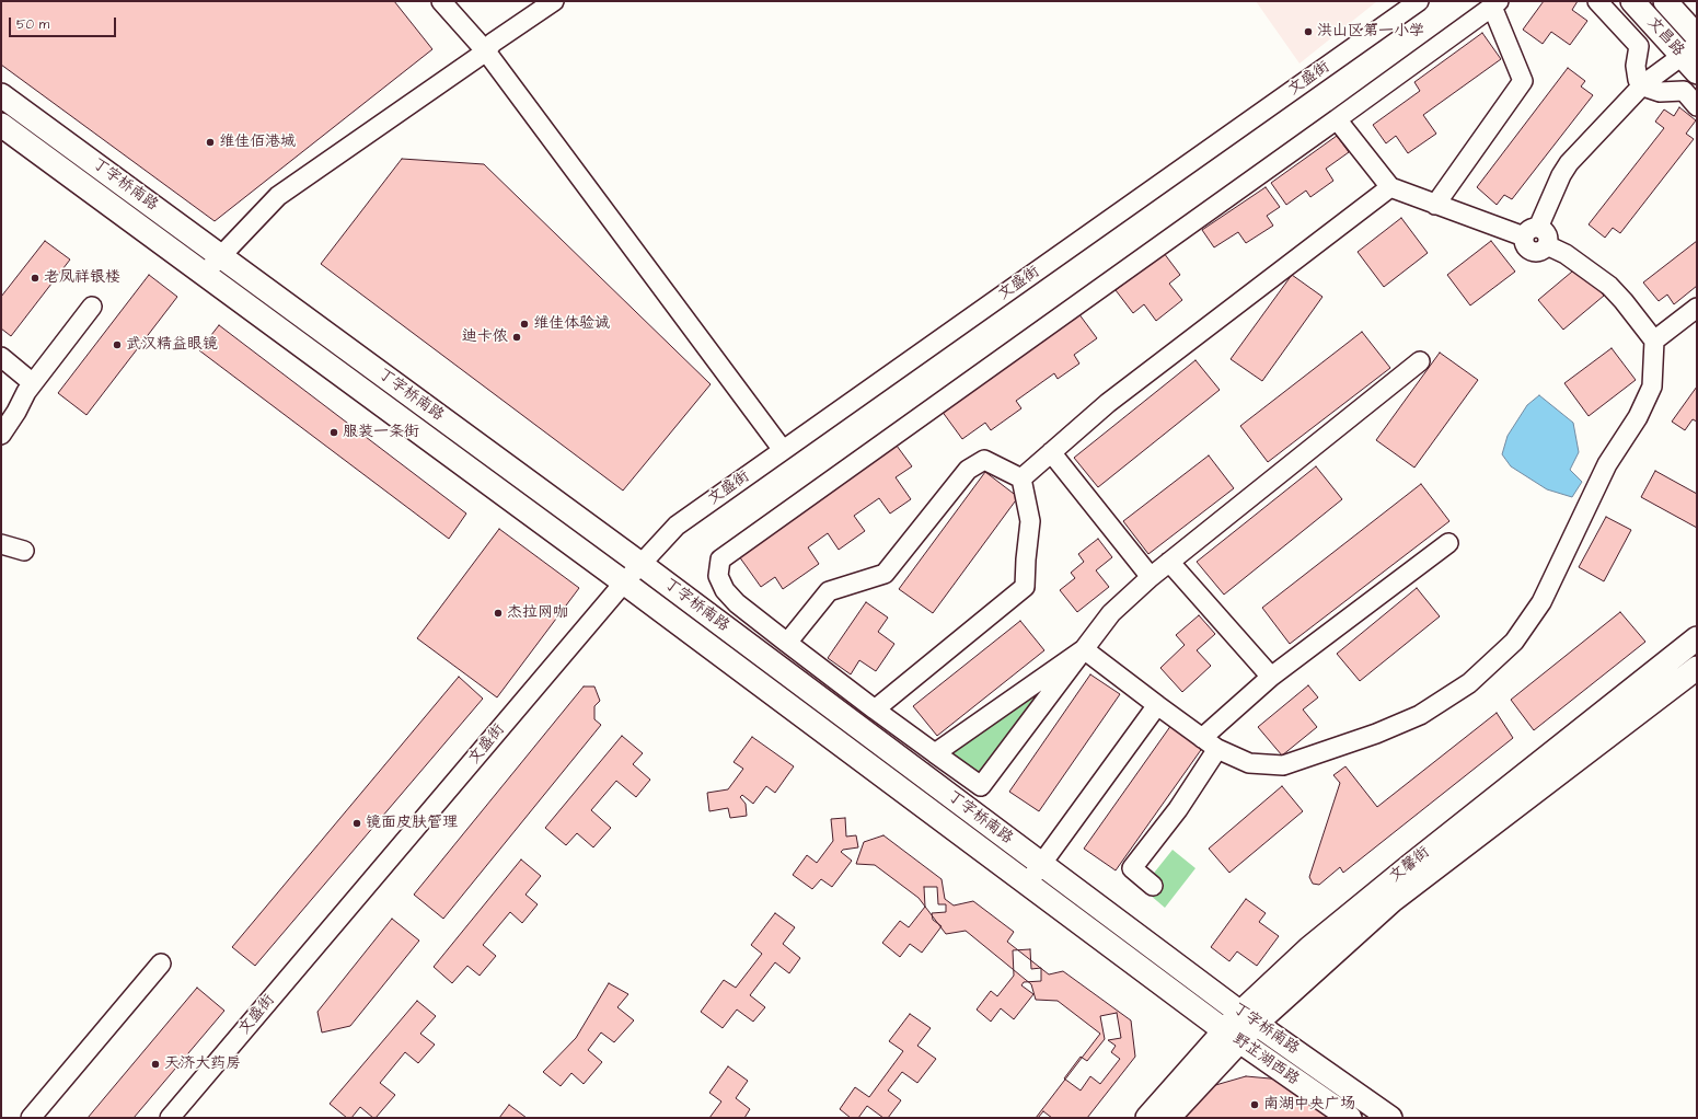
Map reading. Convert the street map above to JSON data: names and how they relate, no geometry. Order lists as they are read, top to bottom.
{
  "streets": {
    "main road": [
      "文昌路",
      "丁字桥南路",
      "文馨街",
      "野芷湖西路"
    ],
    "street": ["文盛街"]
  },
  "crossings": [
    ["文盛街", "丁字桥南路"],
    ["丁字桥南路", "文馨街"],
    ["丁字桥南路", "野芷湖西路"],
    ["文馨街", "野芷湖西路"]
  ],
  "places": [
    "洪山区第一小学",
    "维佳佰港城",
    "老凤祥银楼",
    "维佳体验诚",
    "迪卡侬",
    "武汉精益眼镜",
    "服装一条街",
    "杰拉网咖",
    "镜面皮肤管理",
    "天济大药房",
    "南湖中央广场"
  ],
  "scale_bar": "50 m"
}
